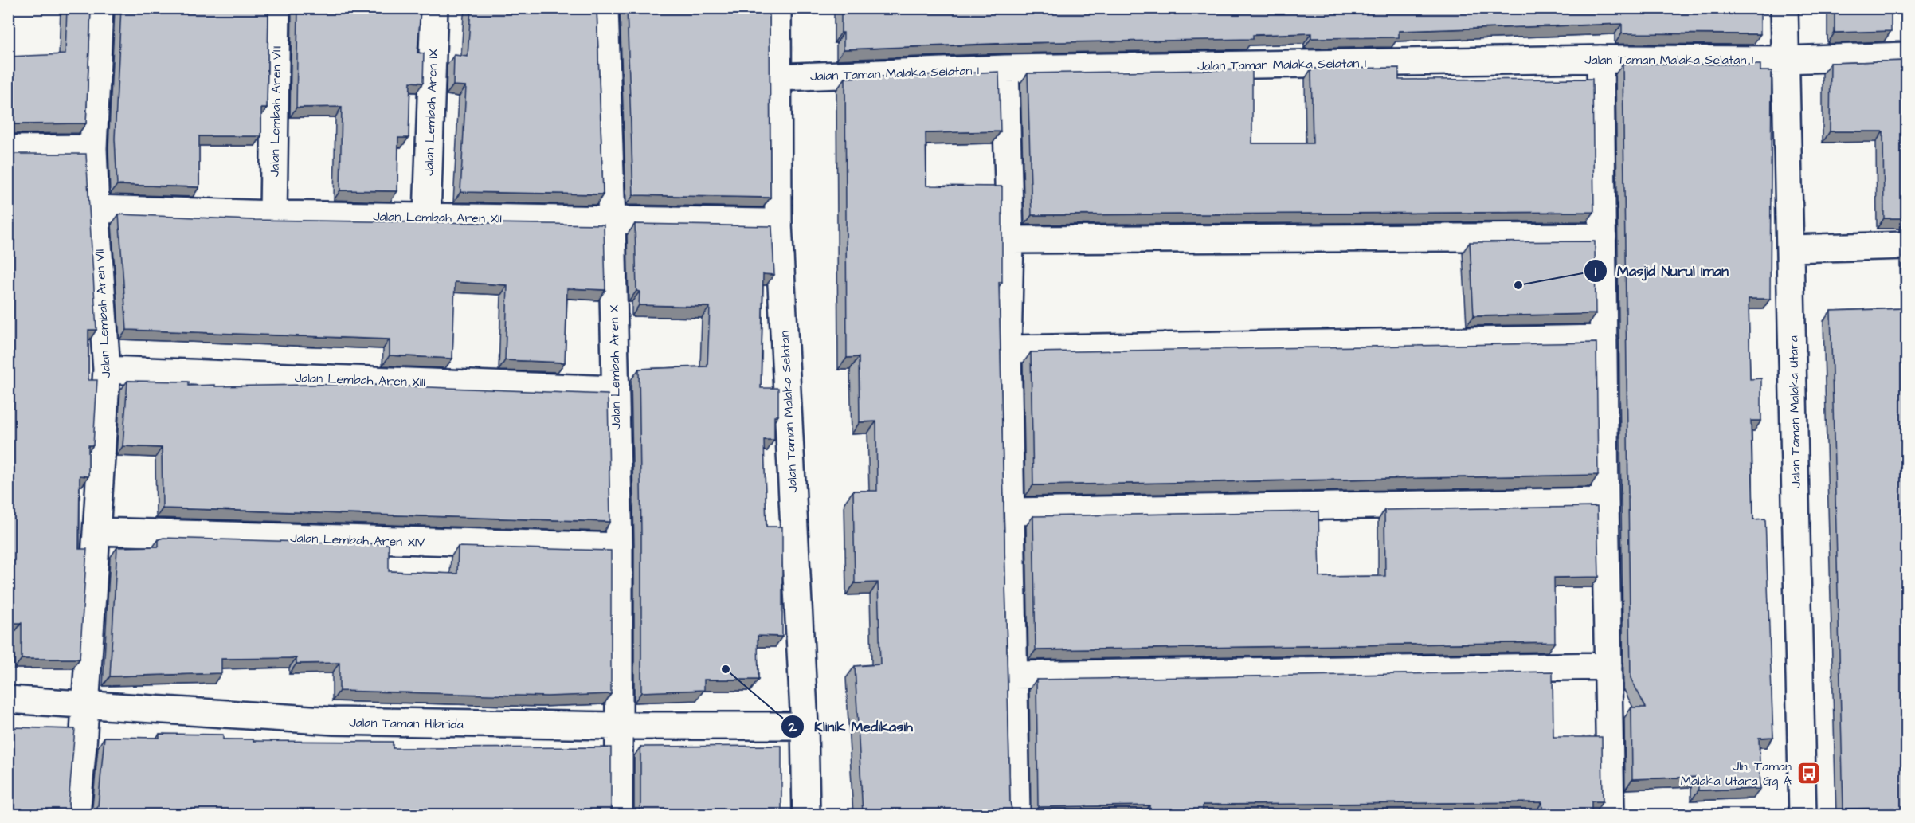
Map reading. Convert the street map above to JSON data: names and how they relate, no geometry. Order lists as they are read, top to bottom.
{
  "streets": {
    "street": [
      "Jalan Taman Malaka Selatan 1",
      "Jalan Lembah Aren VIII",
      "Jalan Lembah Aren IX",
      "Jalan Lembah Aren XII",
      "Jalan Lembah Aren VII",
      "Jalan Lembah Aren X",
      "Jalan Lembah Aren XIII",
      "Jalan Taman Malaka Selatan",
      "Jalan Taman Malaka Utara",
      "Jalan Lembah Aren XIV",
      "Jalan Taman Hibrida"
    ]
  },
  "crossings": [
    ["Jalan Taman Malaka Selatan 1", "Jalan Taman Malaka Selatan"],
    ["Jalan Taman Malaka Selatan 1", "Jalan Taman Malaka Utara"],
    ["Jalan Lembah Aren VIII", "Jalan Lembah Aren XII"],
    ["Jalan Lembah Aren IX", "Jalan Lembah Aren XII"],
    ["Jalan Lembah Aren XII", "Jalan Lembah Aren VII"],
    ["Jalan Lembah Aren XII", "Jalan Lembah Aren X"],
    ["Jalan Lembah Aren XII", "Jalan Taman Malaka Selatan"],
    ["Jalan Lembah Aren VII", "Jalan Lembah Aren XIII"],
    ["Jalan Lembah Aren VII", "Jalan Lembah Aren XIV"],
    ["Jalan Lembah Aren VII", "Jalan Taman Hibrida"],
    ["Jalan Lembah Aren X", "Jalan Lembah Aren XIII"],
    ["Jalan Lembah Aren X", "Jalan Lembah Aren XIV"],
    ["Jalan Lembah Aren X", "Jalan Taman Hibrida"],
    ["Jalan Taman Malaka Selatan", "Jalan Taman Hibrida"]
  ],
  "places": {
    "other": ["Masjid Nurul Iman", "Klinik Medikasih"],
    "bus stop": ["Jln. Taman Malaka Utara Gg A"]
  }
}
